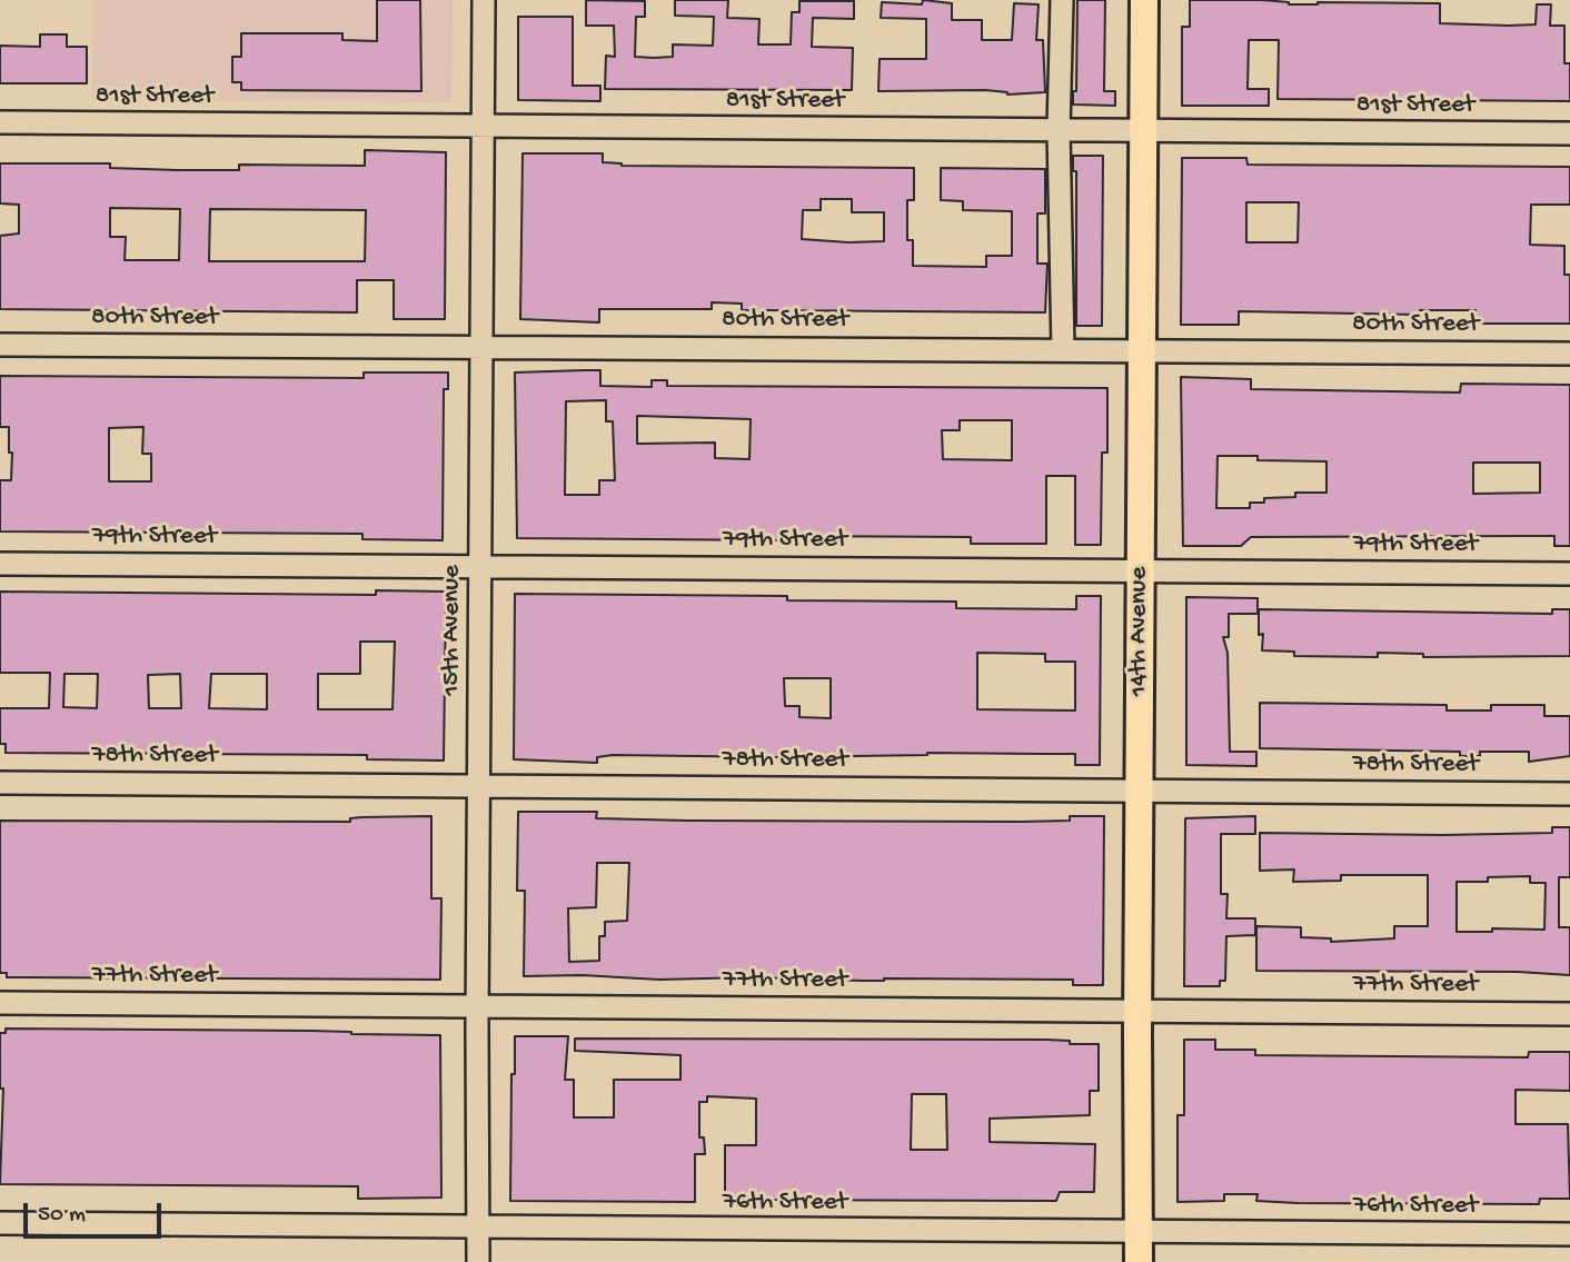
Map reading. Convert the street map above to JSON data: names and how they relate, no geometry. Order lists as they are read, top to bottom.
{
  "streets": {
    "main road": ["14th Avenue"],
    "street": [
      "81st Street",
      "80th Street",
      "79th Street",
      "15th Avenue",
      "78th Street",
      "77th Street",
      "76th Street"
    ]
  },
  "crossings": [
    ["81st Street", "15th Avenue"],
    ["81st Street", "14th Avenue"],
    ["80th Street", "15th Avenue"],
    ["80th Street", "14th Avenue"],
    ["79th Street", "15th Avenue"],
    ["79th Street", "14th Avenue"],
    ["15th Avenue", "78th Street"],
    ["15th Avenue", "77th Street"],
    ["15th Avenue", "76th Street"],
    ["14th Avenue", "78th Street"],
    ["14th Avenue", "77th Street"],
    ["14th Avenue", "76th Street"]
  ],
  "scale_bar": "50 m"
}
